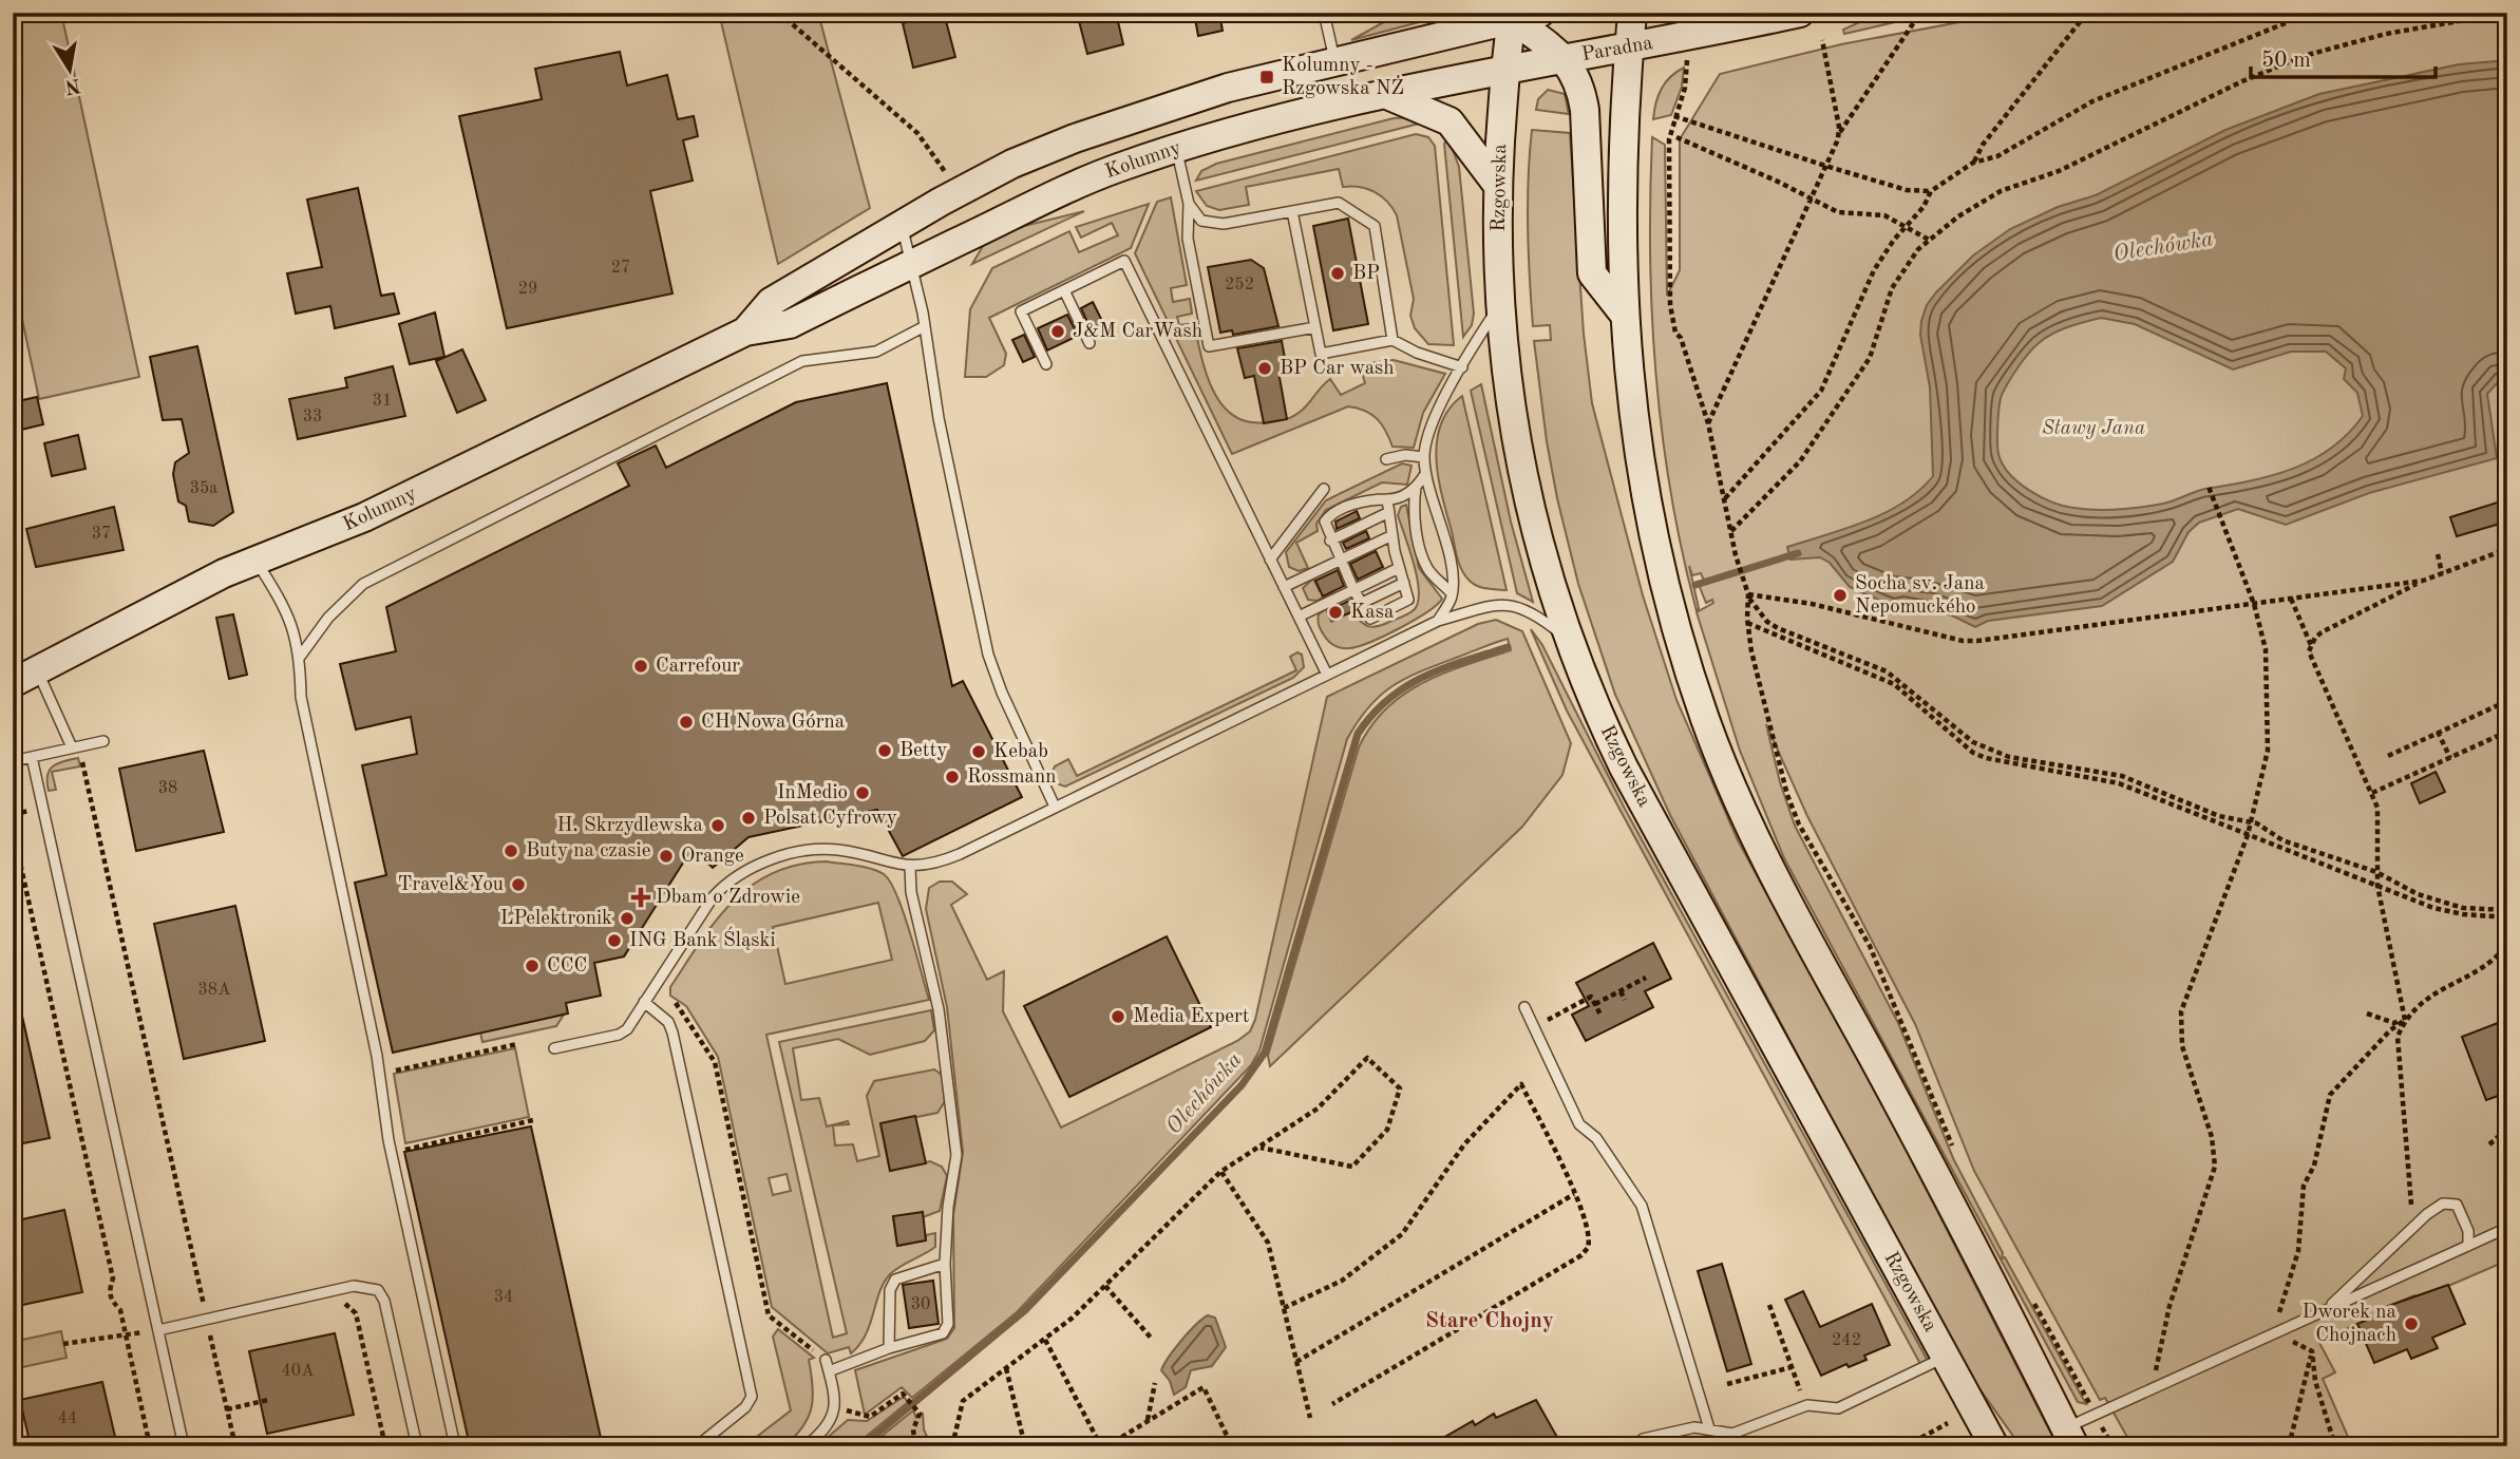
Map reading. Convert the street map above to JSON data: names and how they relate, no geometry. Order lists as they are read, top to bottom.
{
  "streets": {
    "main road": ["Paradna", "Kolumny", "Rzgowska"]
  },
  "crossings": [
    ["Paradna", "Kolumny"],
    ["Kolumny", "Rzgowska"]
  ],
  "districts": ["Stare Chojny"],
  "water": ["Olechówka"],
  "parks": ["Stawy Jana"],
  "places": {
    "transit": ["Kolumny - Rzgowska NŻ"],
    "other": [
      "BP",
      "J&M CarWash",
      "BP Car wash",
      "Socha sv. Jana Nepomuckého",
      "Kasa",
      "Carrefour",
      "CH Nowa Górna",
      "Betty",
      "Kebab",
      "Rossmann",
      "InMedio",
      "Polsat Cyfrowy",
      "H. Skrzydlewska",
      "Buty na czasie",
      "Orange",
      "Travel&You",
      "LPelektronik",
      "ING Bank Śląski",
      "CCC",
      "Media Expert",
      "Dworek na Chojnach"
    ],
    "health": ["Dbam o Zdrowie"]
  },
  "house_numbers": [
    "27",
    "252",
    "29",
    "31",
    "33",
    "35a",
    "37",
    "38",
    "38A",
    "34",
    "30",
    "242",
    "40A",
    "44"
  ],
  "scale_bar": "50 m",
  "north": "bottom"
}
